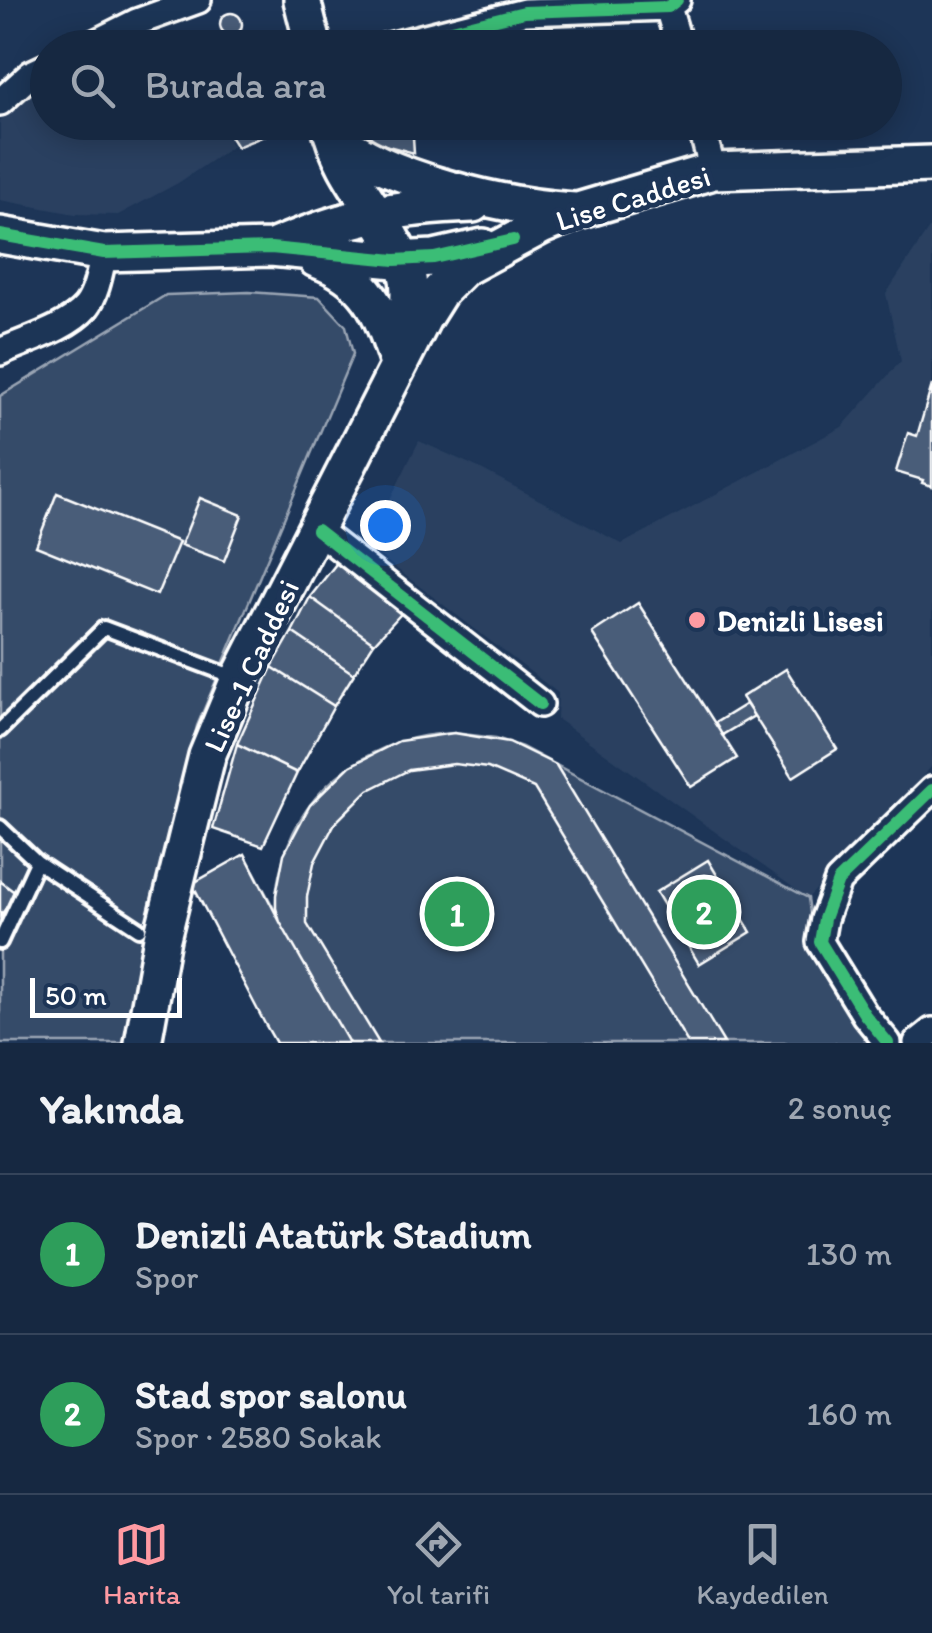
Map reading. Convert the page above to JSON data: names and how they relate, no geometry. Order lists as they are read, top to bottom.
{
  "streets": {
    "street": ["Lise Caddesi", "Lise-1 Caddesi"]
  },
  "crossings": [
    ["Lise Caddesi", "Lise-1 Caddesi"]
  ],
  "places": ["Denizli Lisesi"],
  "scale_bar": "50 m",
  "page": {
    "search": "Burada ara",
    "pins": ["2", "1"],
    "scale": "50 m",
    "heading": ["Yakında", "2 sonuç"],
    "list": [
      {
        "mark": "1",
        "name": "Denizli Atatürk Stadium",
        "note": "Spor",
        "value": "130 m"
      },
      {
        "mark": "2",
        "name": "Stad spor salonu",
        "note": "Spor · 2580 Sokak",
        "value": "160 m"
      }
    ],
    "nav": ["Harita", "Yol tarifi", "Kaydedilen"]
  }
}
